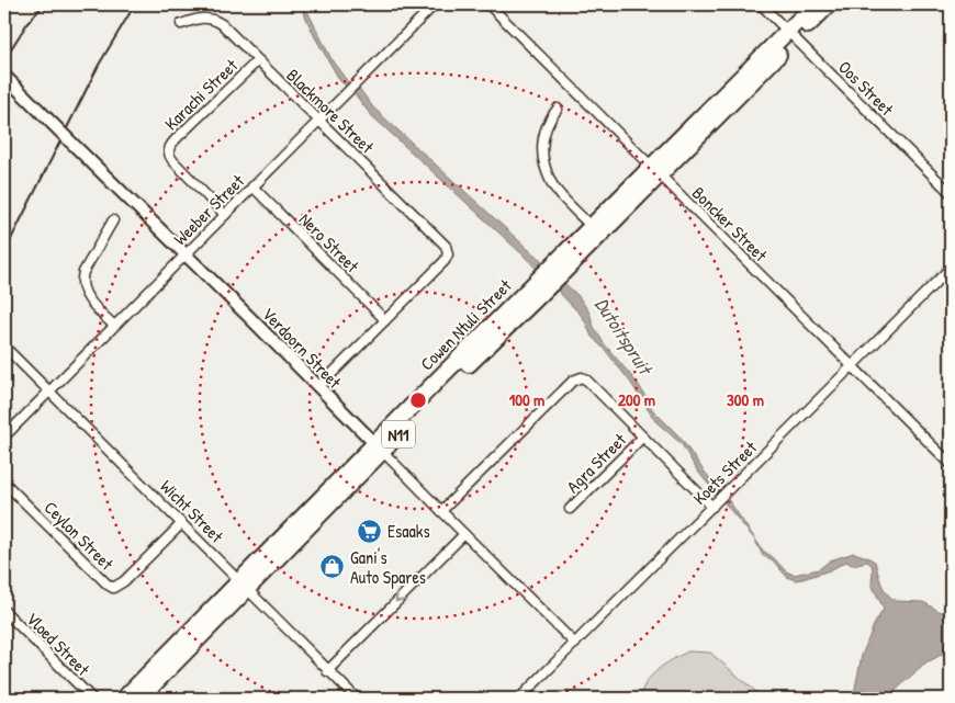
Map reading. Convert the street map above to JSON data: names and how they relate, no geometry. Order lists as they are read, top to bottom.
{
  "streets": {
    "highway": ["Cowen Ntuli Street", "N11"],
    "street": [
      "Oos Street",
      "Karachi Street",
      "Blackmore Street",
      "Weeber Street",
      "Boncker Street",
      "Nero Street",
      "Verdoorn Street",
      "Agra Street",
      "Koets Street",
      "Wicht Street",
      "Ceylon Street",
      "Vloed Street"
    ]
  },
  "crossings": [
    ["Oos Street", "Cowen Ntuli Street"],
    ["Karachi Street", "Blackmore Street"],
    ["Karachi Street", "Weeber Street"],
    ["Blackmore Street", "Weeber Street"],
    ["Blackmore Street", "Nero Street"],
    ["Weeber Street", "Nero Street"],
    ["Weeber Street", "Verdoorn Street"],
    ["Weeber Street", "Wicht Street"],
    ["Boncker Street", "Cowen Ntuli Street"],
    ["Boncker Street", "Koets Street"],
    ["Cowen Ntuli Street", "Verdoorn Street"],
    ["Cowen Ntuli Street", "Wicht Street"],
    ["Verdoorn Street", "Koets Street"],
    ["Wicht Street", "Ceylon Street"]
  ],
  "water": ["Dutoitspruit"],
  "places": {
    "supermarket": ["Esaaks"],
    "shop": ["Gani's Auto Spares"]
  },
  "rings": ["100 m", "200 m", "300 m"]
}
